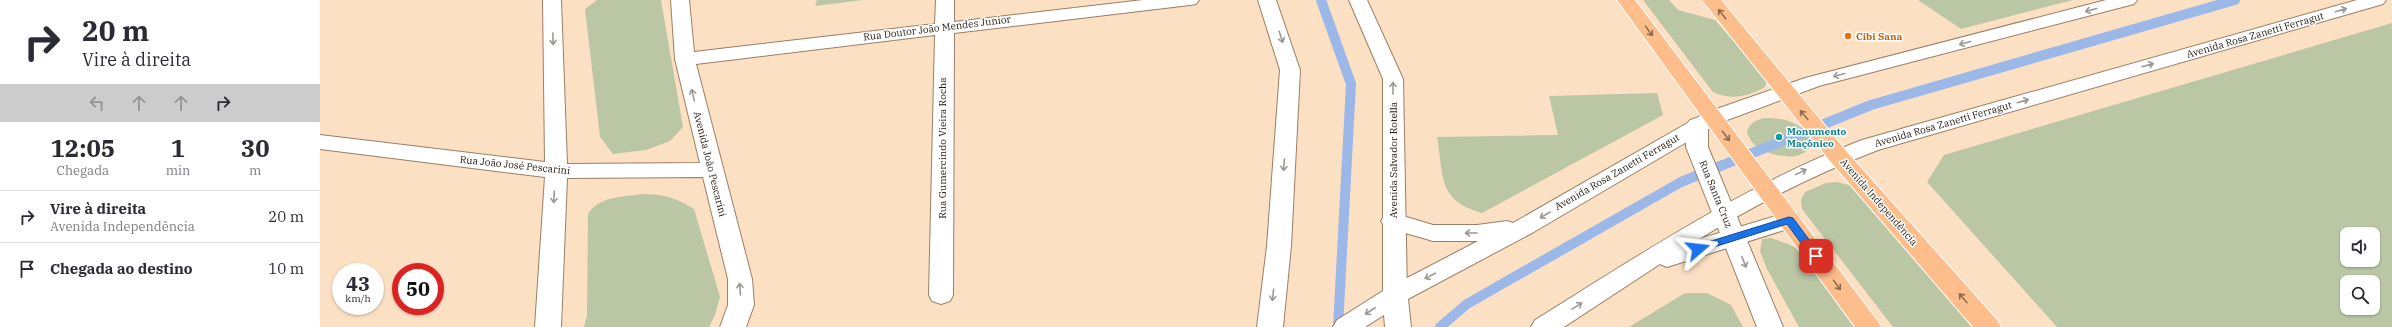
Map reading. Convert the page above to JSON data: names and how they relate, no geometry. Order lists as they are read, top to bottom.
{
  "streets": {
    "main road": ["Avenida Independência"],
    "street": [
      "Rua Doutor João Mendes Junior",
      "Avenida Rosa Zanetti Ferragut",
      "Rua Gumercindo Vieira Rocha",
      "Avenida Salvador Rotella",
      "Avenida João Pescarini",
      "Rua João José Pescarini",
      "Rua Santa Cruz"
    ]
  },
  "crossings": [
    ["Rua Doutor João Mendes Junior", "Rua Gumercindo Vieira Rocha"],
    ["Rua Doutor João Mendes Junior", "Avenida João Pescarini"],
    ["Avenida Rosa Zanetti Ferragut", "Avenida Salvador Rotella"],
    ["Avenida Rosa Zanetti Ferragut", "Rua Santa Cruz"],
    ["Avenida Rosa Zanetti Ferragut", "Avenida Independência"],
    ["Avenida João Pescarini", "Rua João José Pescarini"]
  ],
  "one_way": ["Rua Santa Cruz"],
  "places": ["Cibi Sana", "Monumento Maçônico"],
  "page": {
    "turn": ["20 m", "Vire à direita"],
    "eta": [
      "12:05",
      "Chegada",
      "1",
      "min",
      "30",
      "m"
    ],
    "list": [
      {
        "name": "Vire à direita",
        "note": "Avenida Independência",
        "value": "20 m"
      },
      {
        "name": "Chegada ao destino",
        "value": "10 m"
      }
    ],
    "speed": "43 km/h",
    "limit": "50"
  }
}
